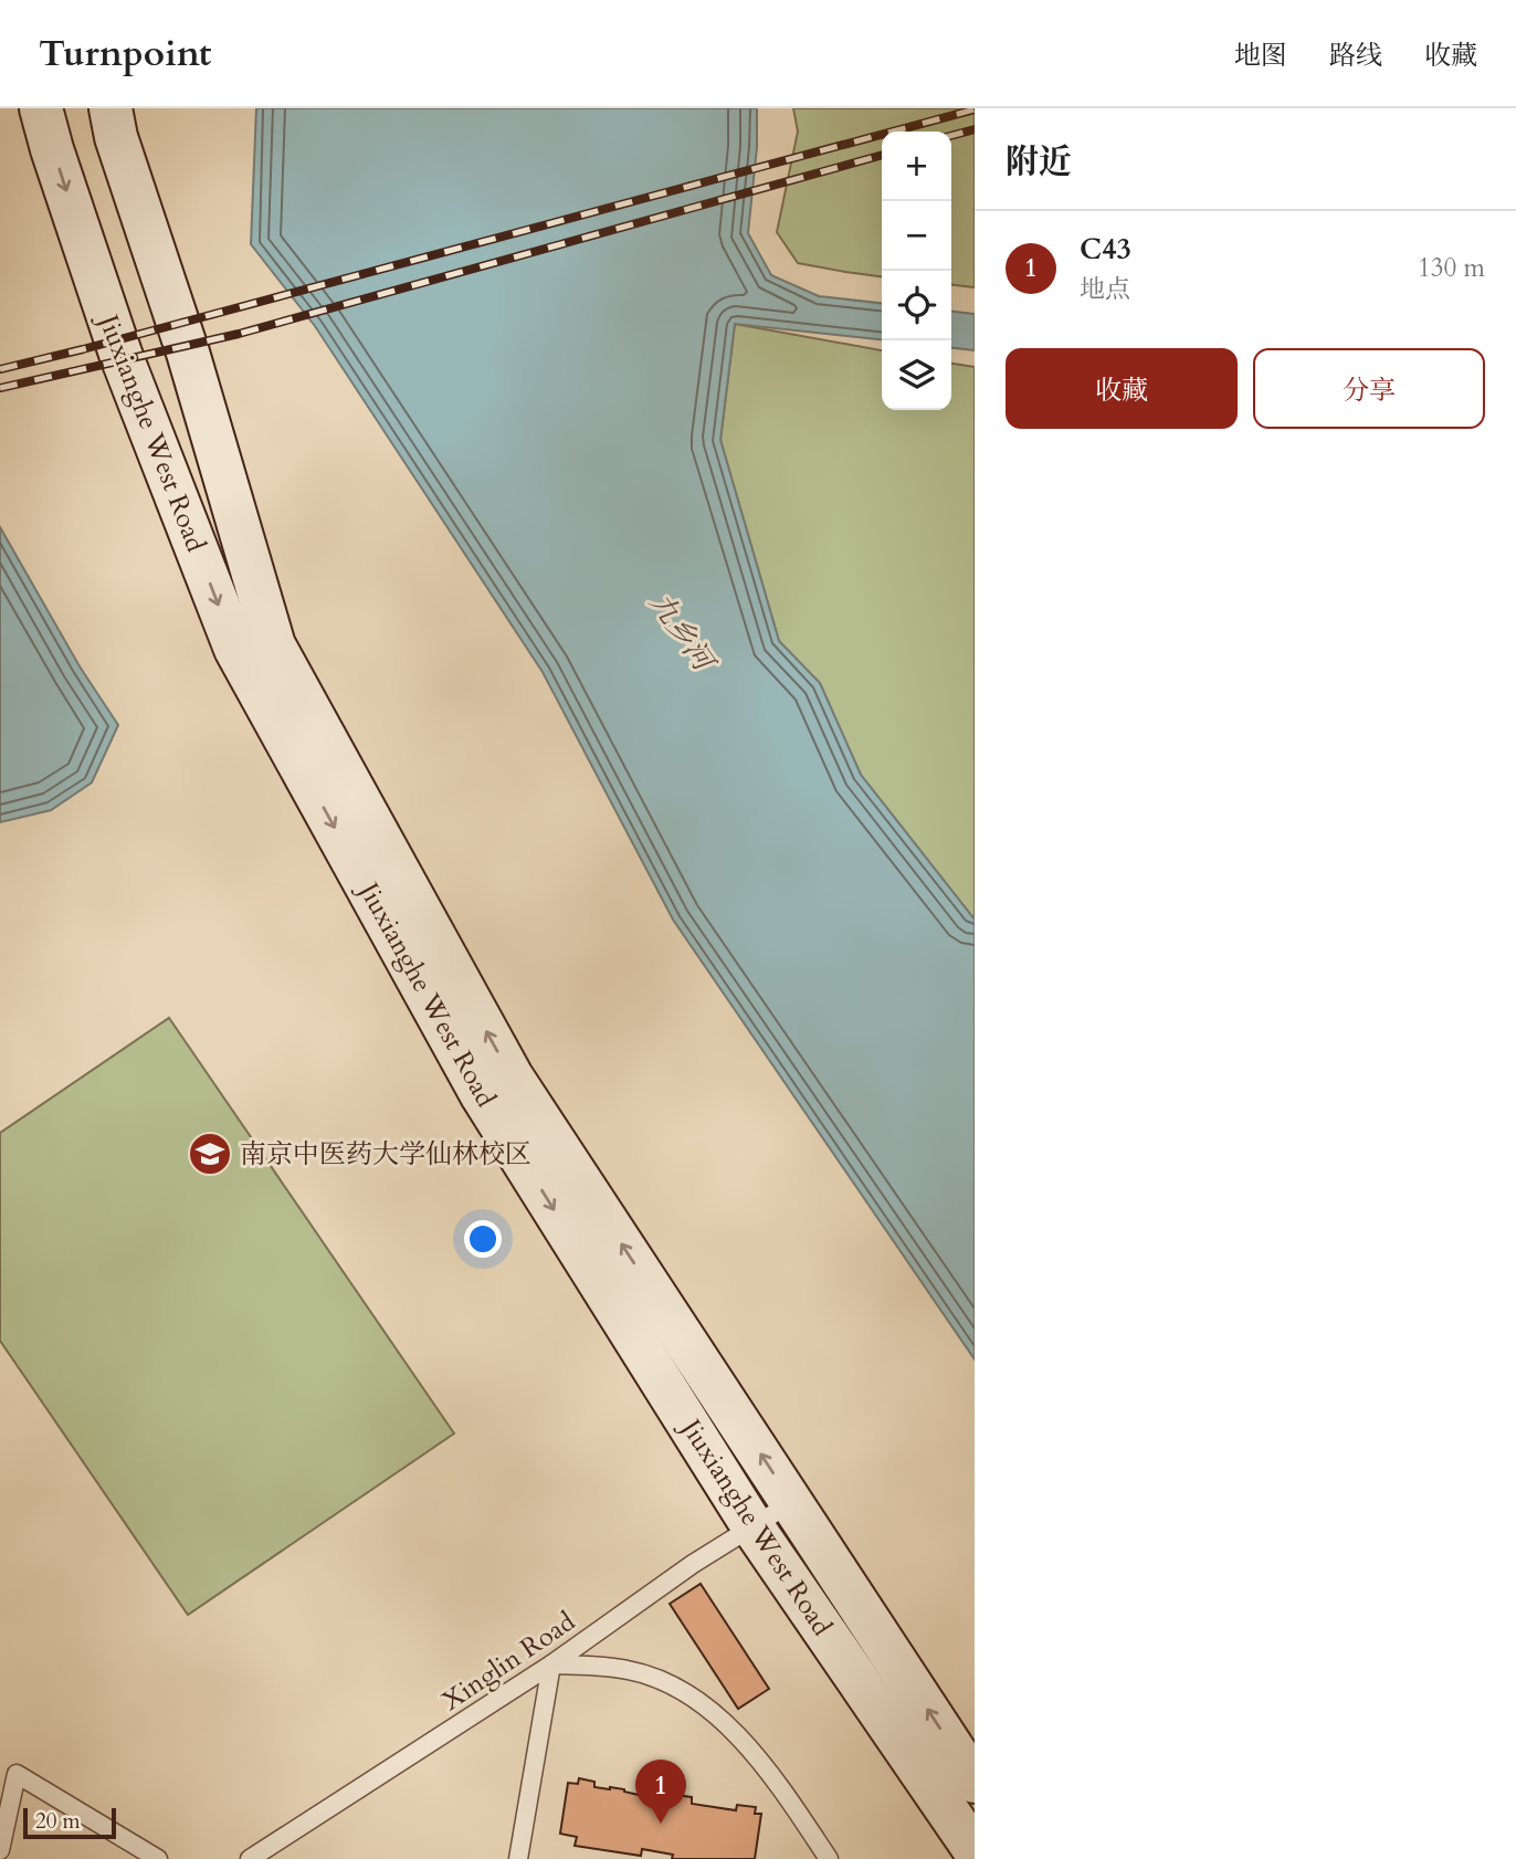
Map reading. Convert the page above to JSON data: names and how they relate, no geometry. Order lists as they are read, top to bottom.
{
  "streets": {
    "main road": ["Jiuxianghe West Road"],
    "lane": ["Xinglin Road"]
  },
  "crossings": [
    ["Jiuxianghe West Road", "Xinglin Road"]
  ],
  "water": ["九乡河"],
  "places": {
    "school or university": ["南京中医药大学仙林校区"]
  },
  "scale_bar": "20 m",
  "page": {
    "header": "Turnpoint",
    "nav": ["地图", "路线", "收藏"],
    "heading": "附近",
    "map_buttons": ["+", "−"],
    "list": [
      {
        "mark": "1",
        "name": "C43",
        "note": "地点",
        "value": "130 m"
      }
    ],
    "buttons": ["收藏", "分享"],
    "pins": "1",
    "scale": "20 m"
  }
}
